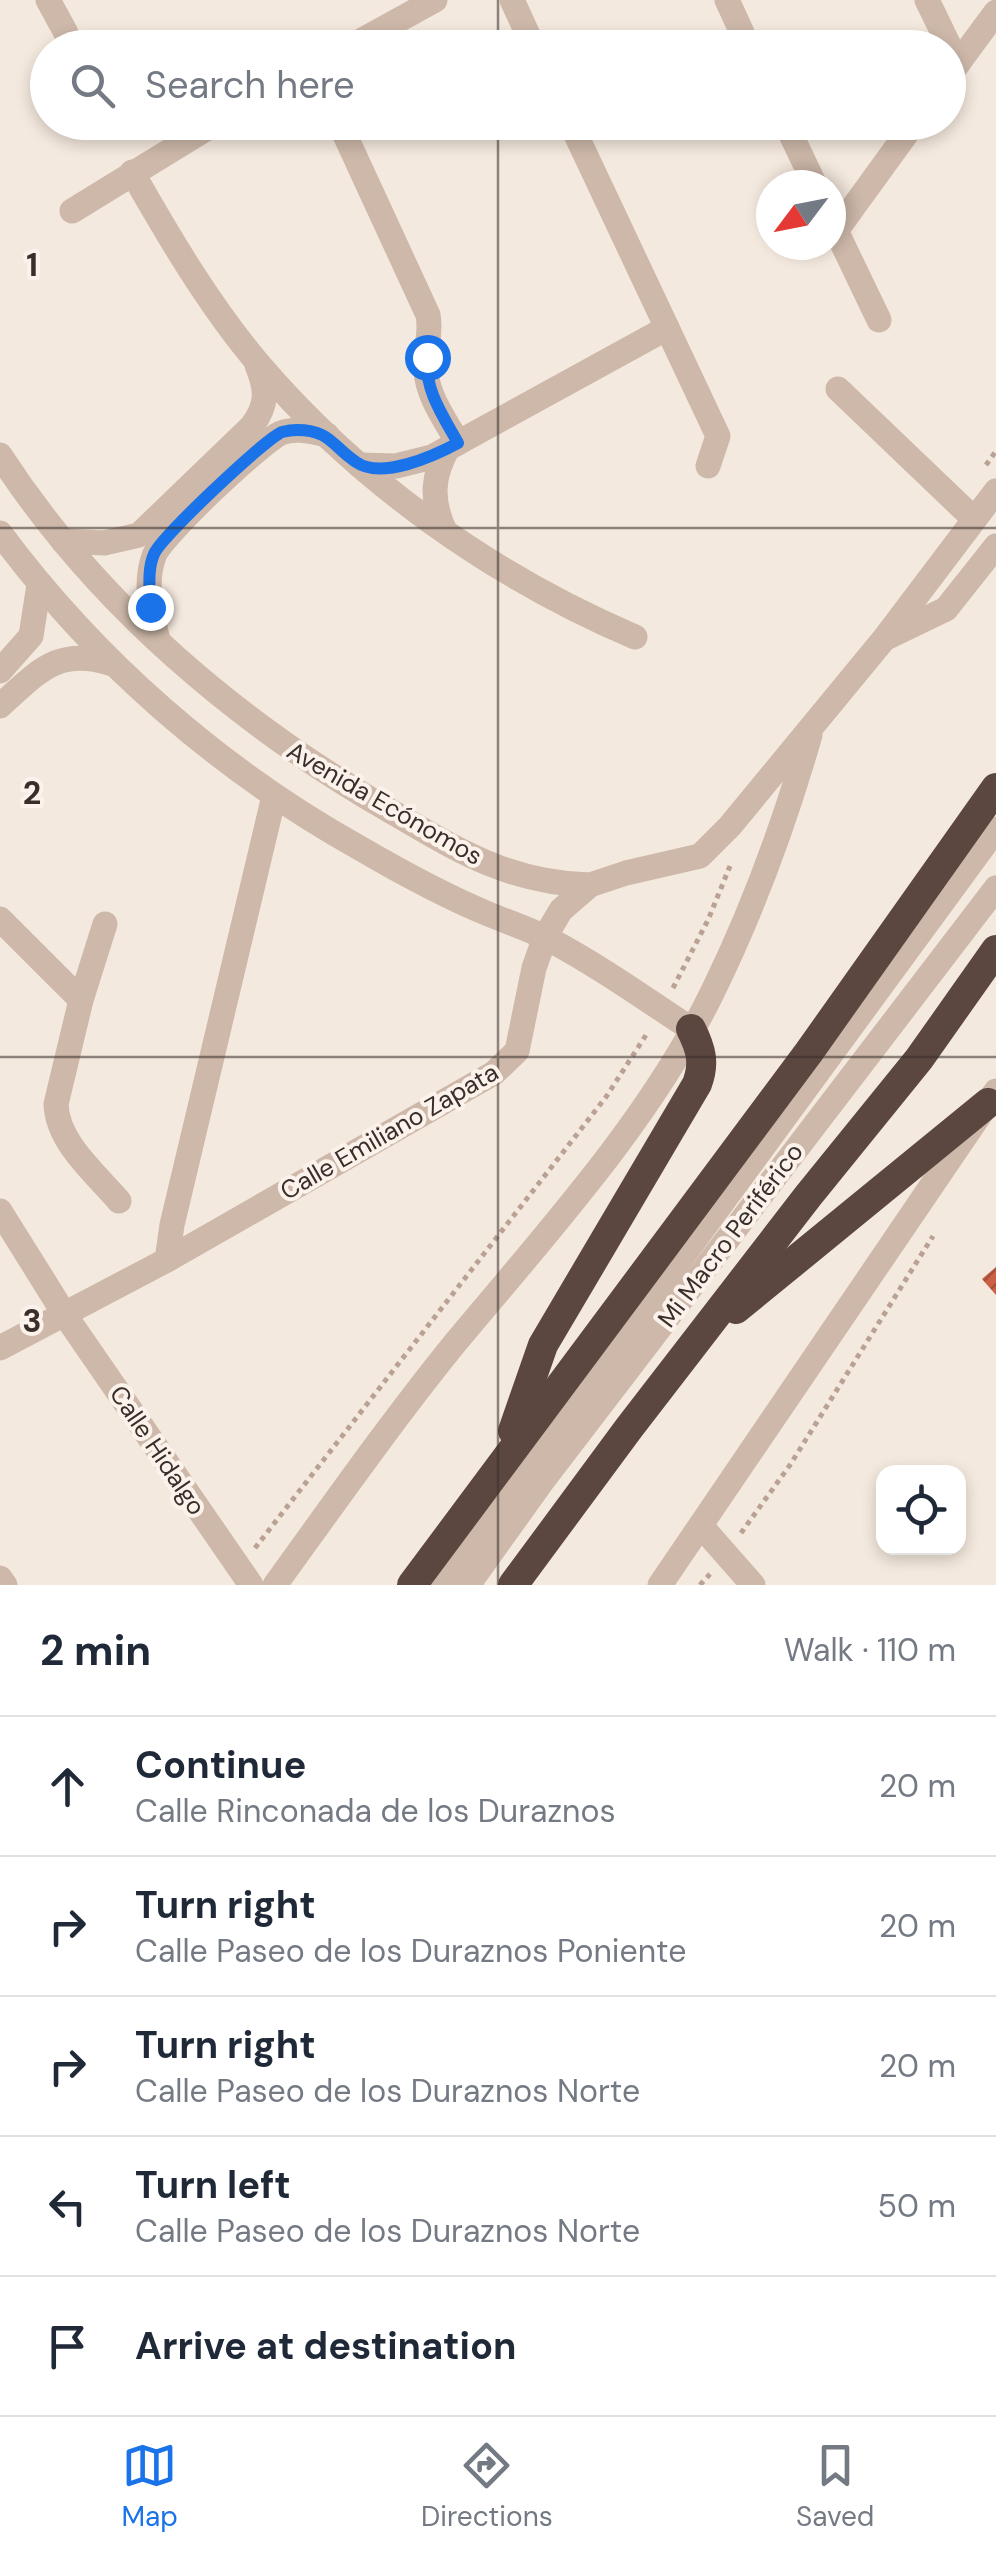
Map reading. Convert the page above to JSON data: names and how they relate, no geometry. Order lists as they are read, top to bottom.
{
  "streets": {
    "street": [
      "Avenida Ecónomos",
      "Calle Emiliano Zapata",
      "Mi Macro Periférico",
      "Calle Hidalgo"
    ]
  },
  "crossings": [
    ["Avenida Ecónomos", "Calle Emiliano Zapata"],
    ["Calle Emiliano Zapata", "Calle Hidalgo"]
  ],
  "north": "bottom left",
  "page": {
    "search": "Search here",
    "heading": ["2 min", "Walk · 110 m"],
    "list": [
      ["Continue", "Calle Rinconada de los Duraznos", "20 m"],
      ["Turn right", "Calle Paseo de los Duraznos Poniente", "20 m"],
      ["Turn right", "Calle Paseo de los Duraznos Norte", "20 m"],
      ["Turn left", "Calle Paseo de los Duraznos Norte", "50 m"],
      "Arrive at destination"
    ],
    "nav": ["Map", "Directions", "Saved"]
  },
  "grid": {
    "rows": ["1", "2", "3"]
  }
}
